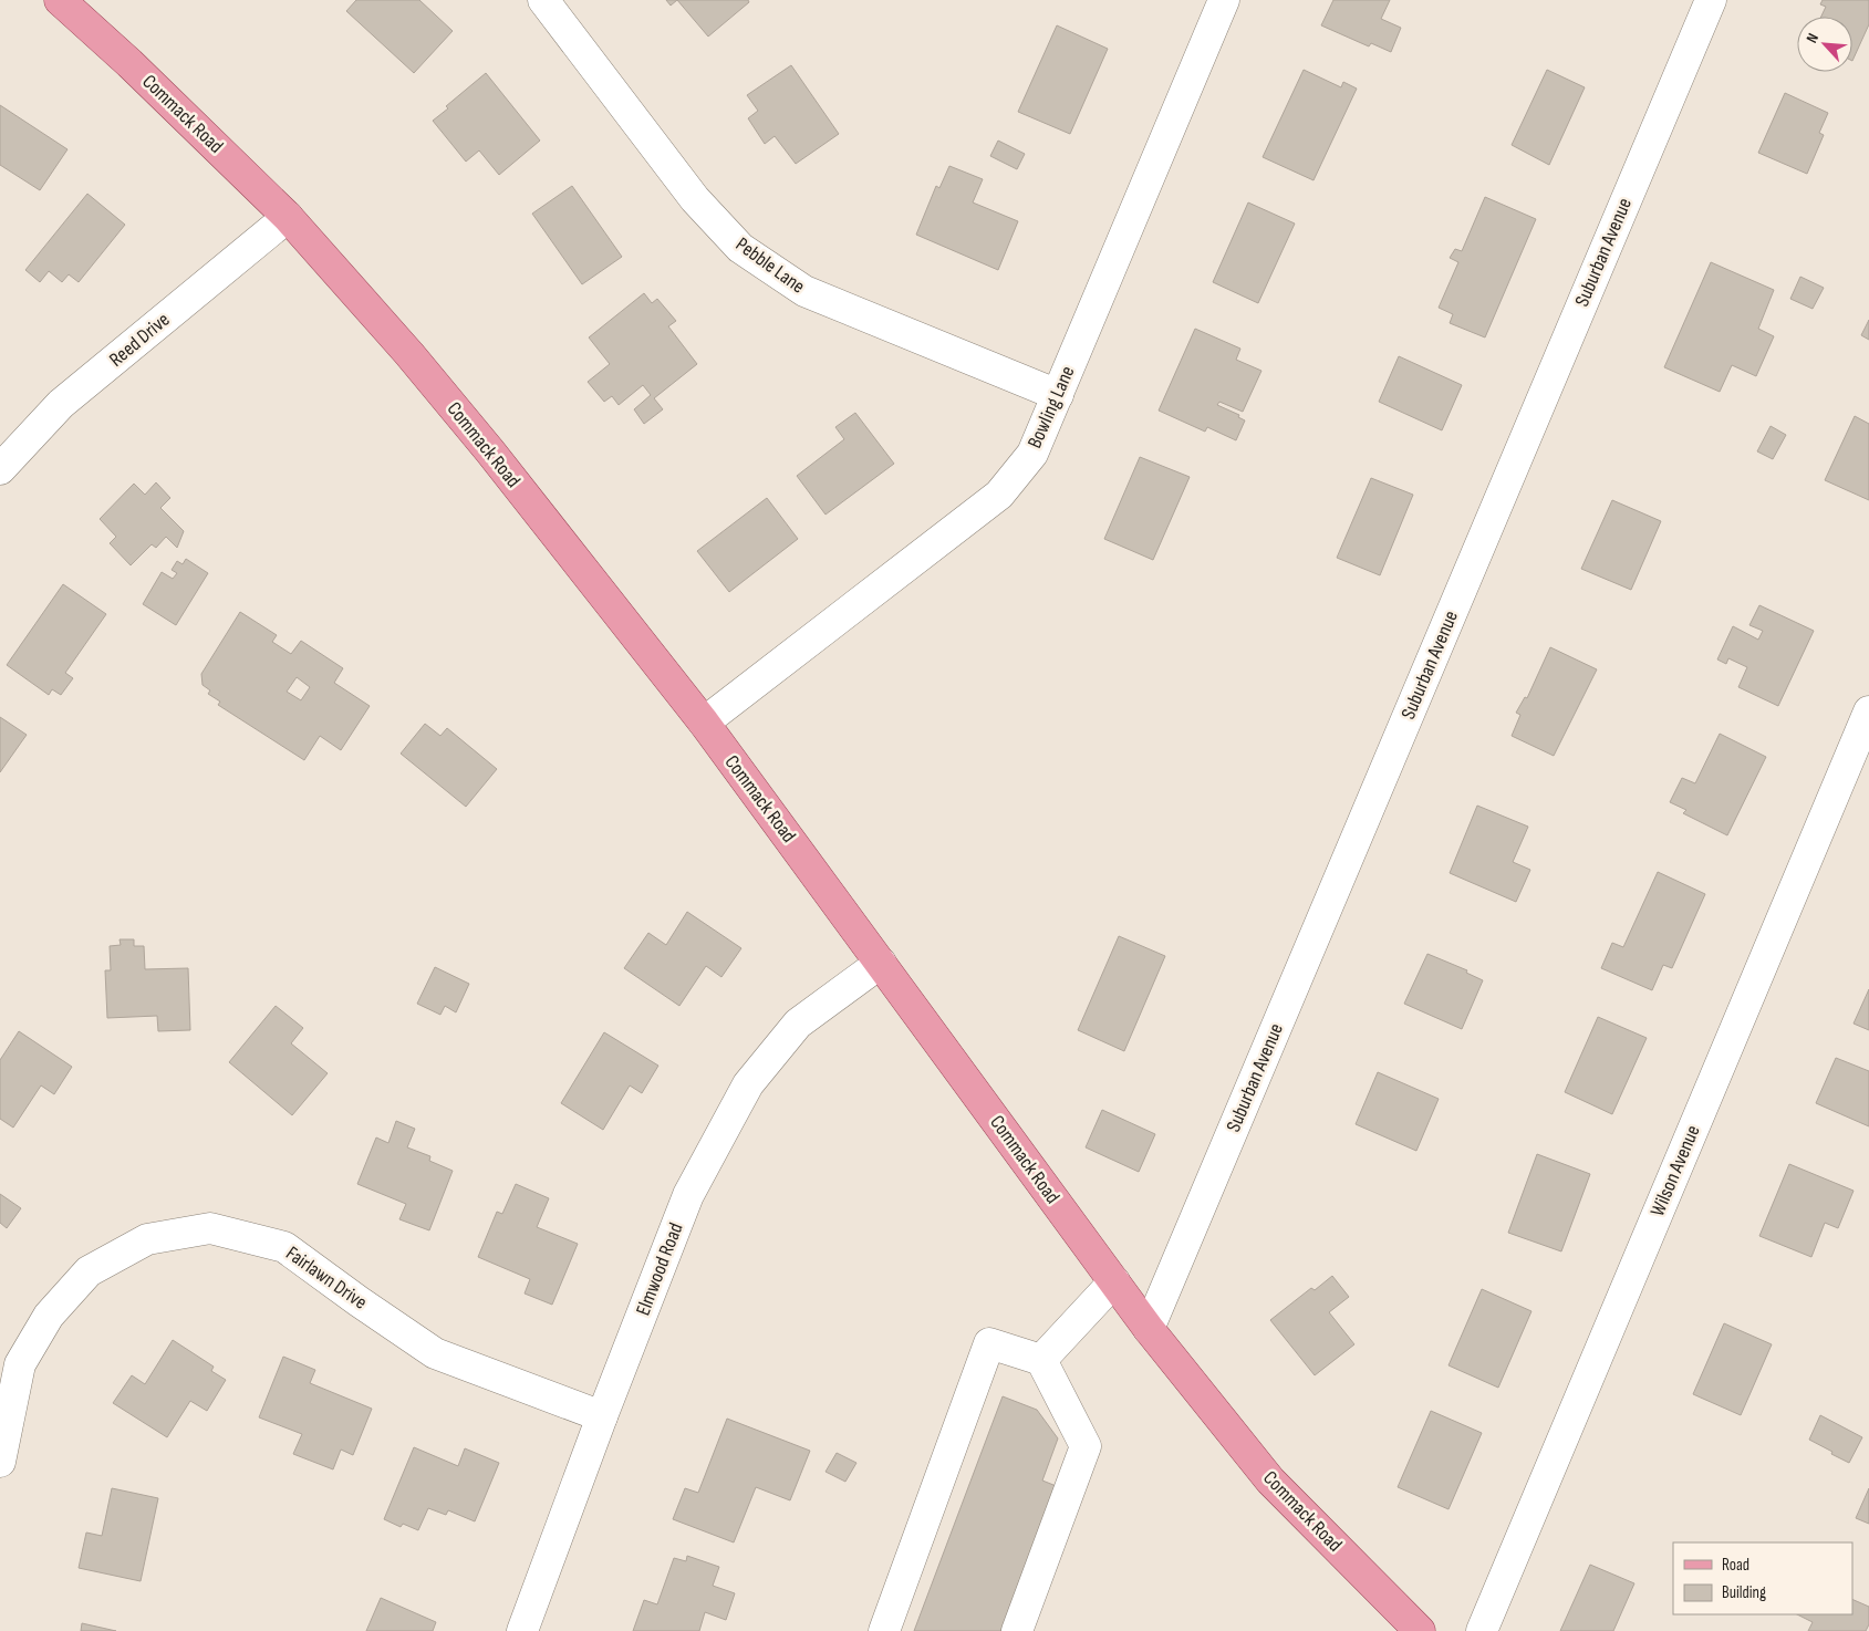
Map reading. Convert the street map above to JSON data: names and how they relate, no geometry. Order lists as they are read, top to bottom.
{
  "streets": {
    "main road": ["Commack Road"],
    "street": [
      "Suburban Avenue",
      "Pebble Lane",
      "Reed Drive",
      "Bowling Lane",
      "Wilson Avenue",
      "Elmwood Road",
      "Fairlawn Drive"
    ]
  },
  "crossings": [
    ["Commack Road", "Suburban Avenue"],
    ["Commack Road", "Reed Drive"],
    ["Commack Road", "Bowling Lane"],
    ["Commack Road", "Elmwood Road"],
    ["Pebble Lane", "Bowling Lane"],
    ["Elmwood Road", "Fairlawn Drive"]
  ],
  "legend": ["Road", "Building"],
  "north": "top left"
}
